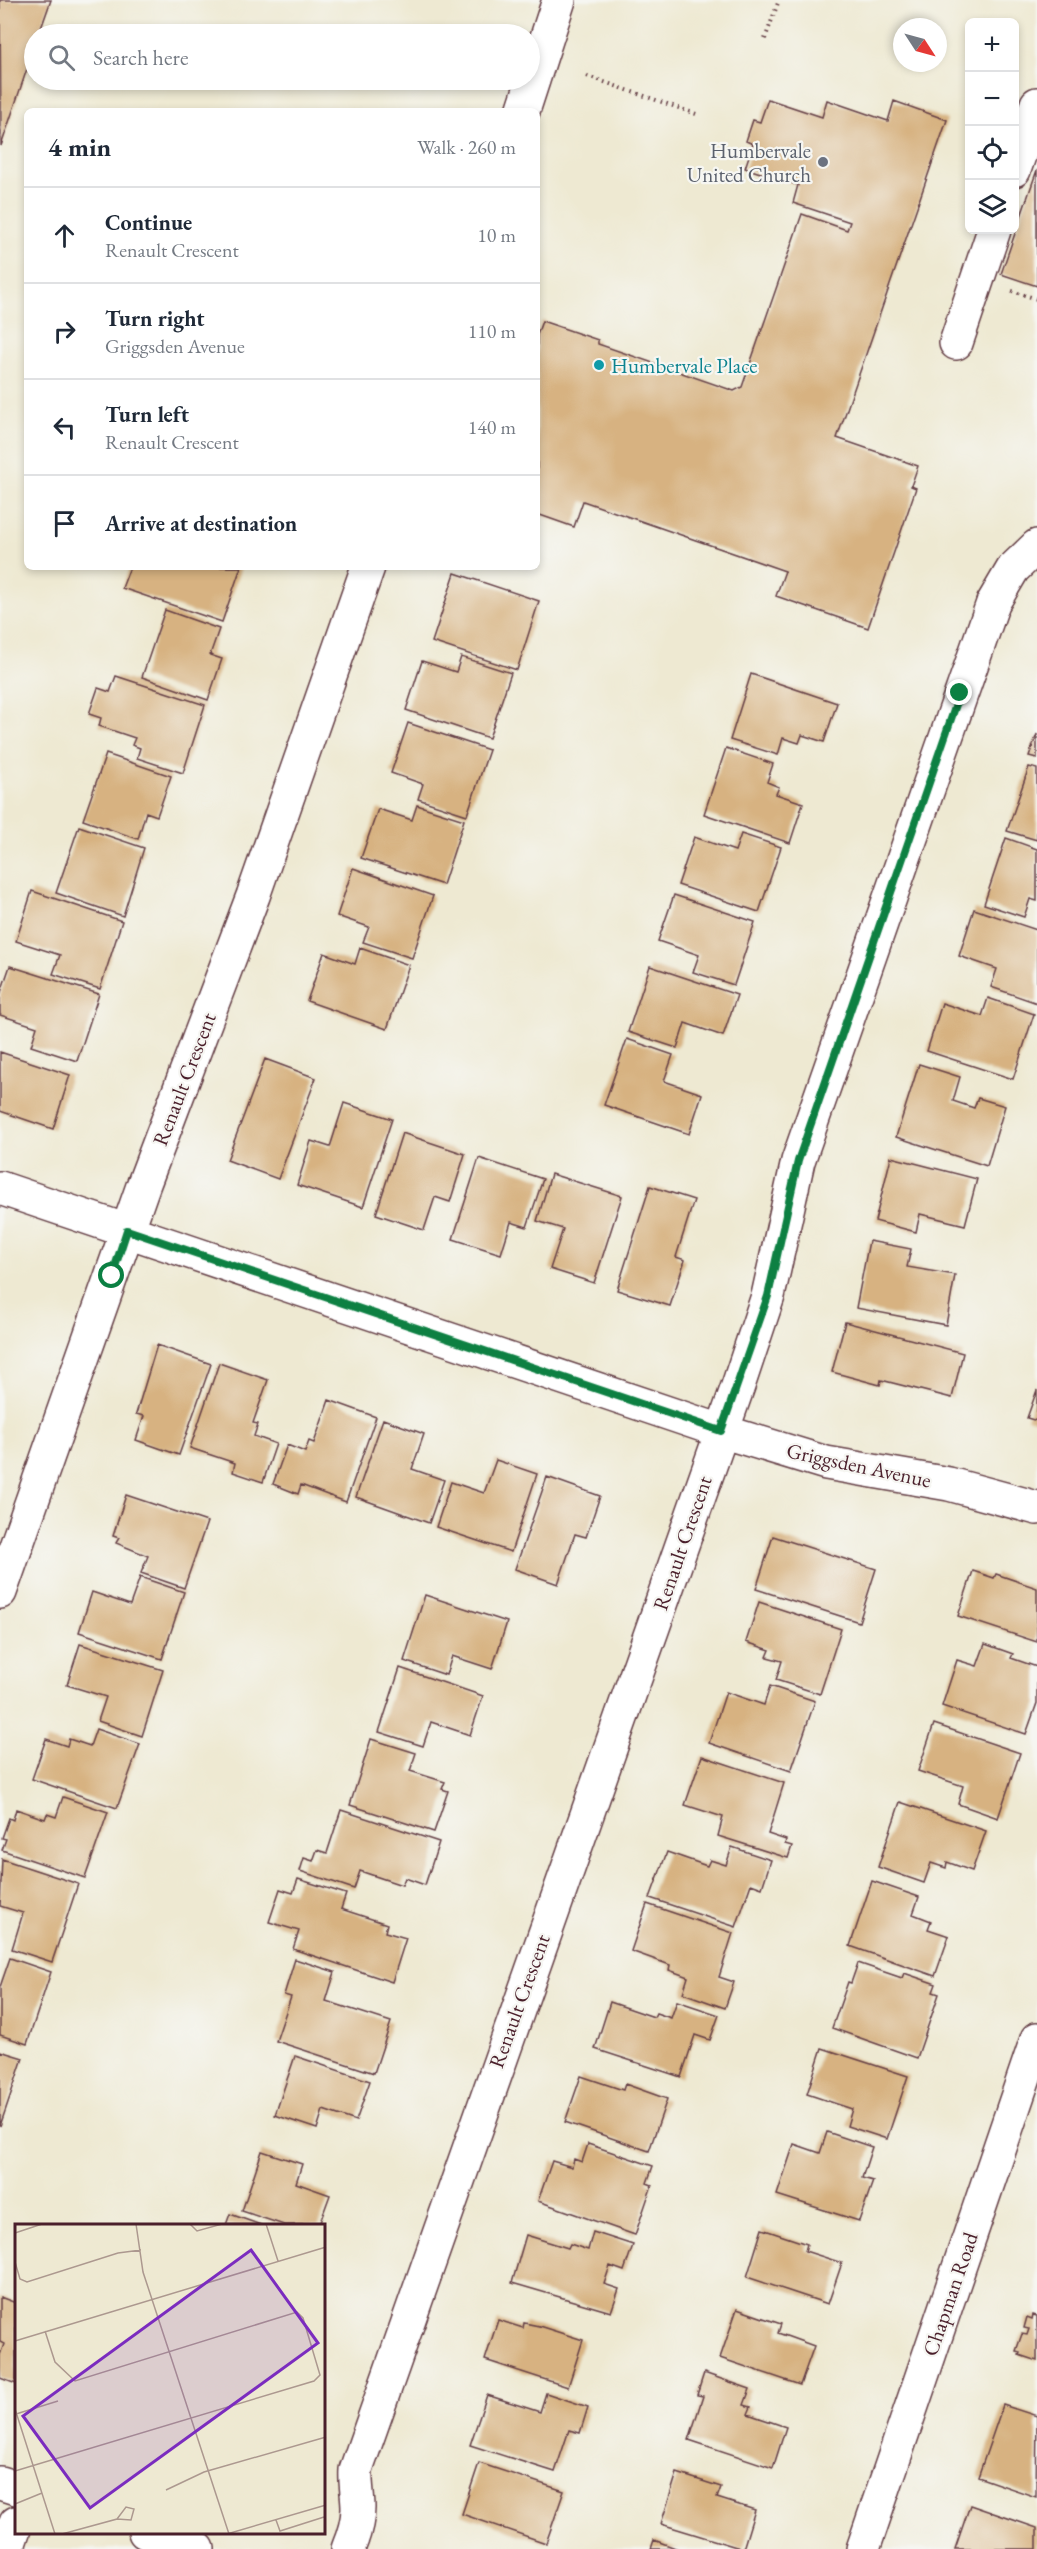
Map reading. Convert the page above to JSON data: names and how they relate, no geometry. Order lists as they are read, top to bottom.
{
  "streets": {
    "street": ["Renault Crescent", "Griggsden Avenue", "Chapman Road"]
  },
  "crossings": [
    ["Renault Crescent", "Griggsden Avenue"]
  ],
  "places": ["Humbervale United Church", "Humbervale Place"],
  "north": "bottom right",
  "page": {
    "map_buttons": ["+", "−"],
    "search": "Search here",
    "heading": ["4 min", "Walk · 260 m"],
    "list": [
      ["Continue", "Renault Crescent", "10 m"],
      ["Turn right", "Griggsden Avenue", "110 m"],
      ["Turn left", "Renault Crescent", "140 m"],
      "Arrive at destination"
    ]
  }
}
